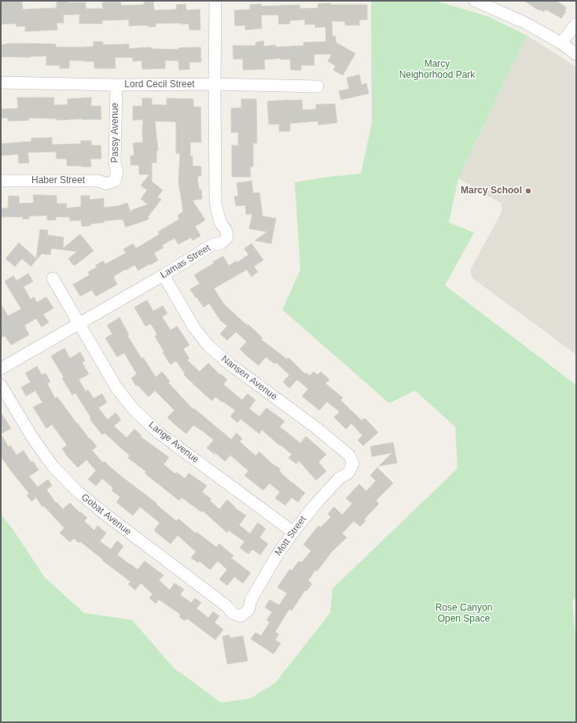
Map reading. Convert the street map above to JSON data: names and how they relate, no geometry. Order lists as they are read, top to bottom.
{
  "streets": {
    "street": [
      "Lord Cecil Street",
      "Passy Avenue",
      "Haber Street",
      "Lamas Street",
      "Nansen Avenue",
      "Lange Avenue",
      "Gobat Avenue",
      "Mott Street"
    ]
  },
  "crossings": [
    ["Lord Cecil Street", "Passy Avenue"],
    ["Lord Cecil Street", "Lamas Street"],
    ["Passy Avenue", "Haber Street"],
    ["Lamas Street", "Nansen Avenue"],
    ["Lamas Street", "Lange Avenue"],
    ["Nansen Avenue", "Mott Street"],
    ["Lange Avenue", "Mott Street"],
    ["Gobat Avenue", "Mott Street"]
  ],
  "parks": ["Marcy Neighorhood Park", "Rose Canyon Open Space"],
  "places": ["Marcy School"]
}
